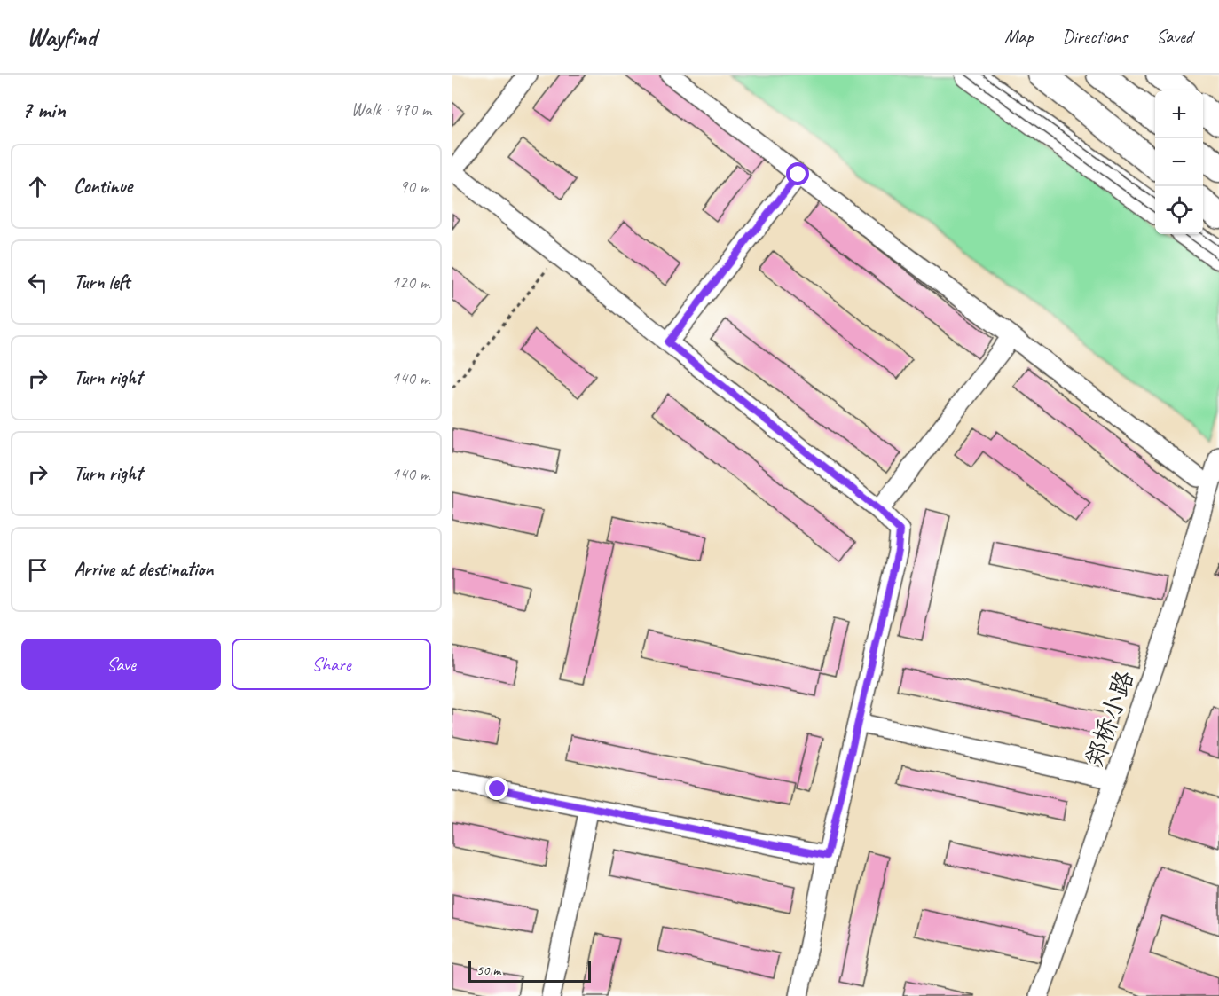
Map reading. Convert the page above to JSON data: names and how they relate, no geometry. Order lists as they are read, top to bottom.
{
  "streets": {
    "street": ["郑桥小路"]
  },
  "scale_bar": "50 m",
  "page": {
    "header": "Wayfind",
    "nav": ["Map", "Directions", "Saved"],
    "heading": ["7 min", "Walk · 490 m"],
    "map_buttons": ["+", "−"],
    "list": [
      ["Continue", "90 m"],
      ["Turn left", "120 m"],
      ["Turn right", "140 m"],
      ["Turn right", "140 m"],
      "Arrive at destination"
    ],
    "buttons": ["Save", "Share"],
    "scale": "50 m"
  }
}
